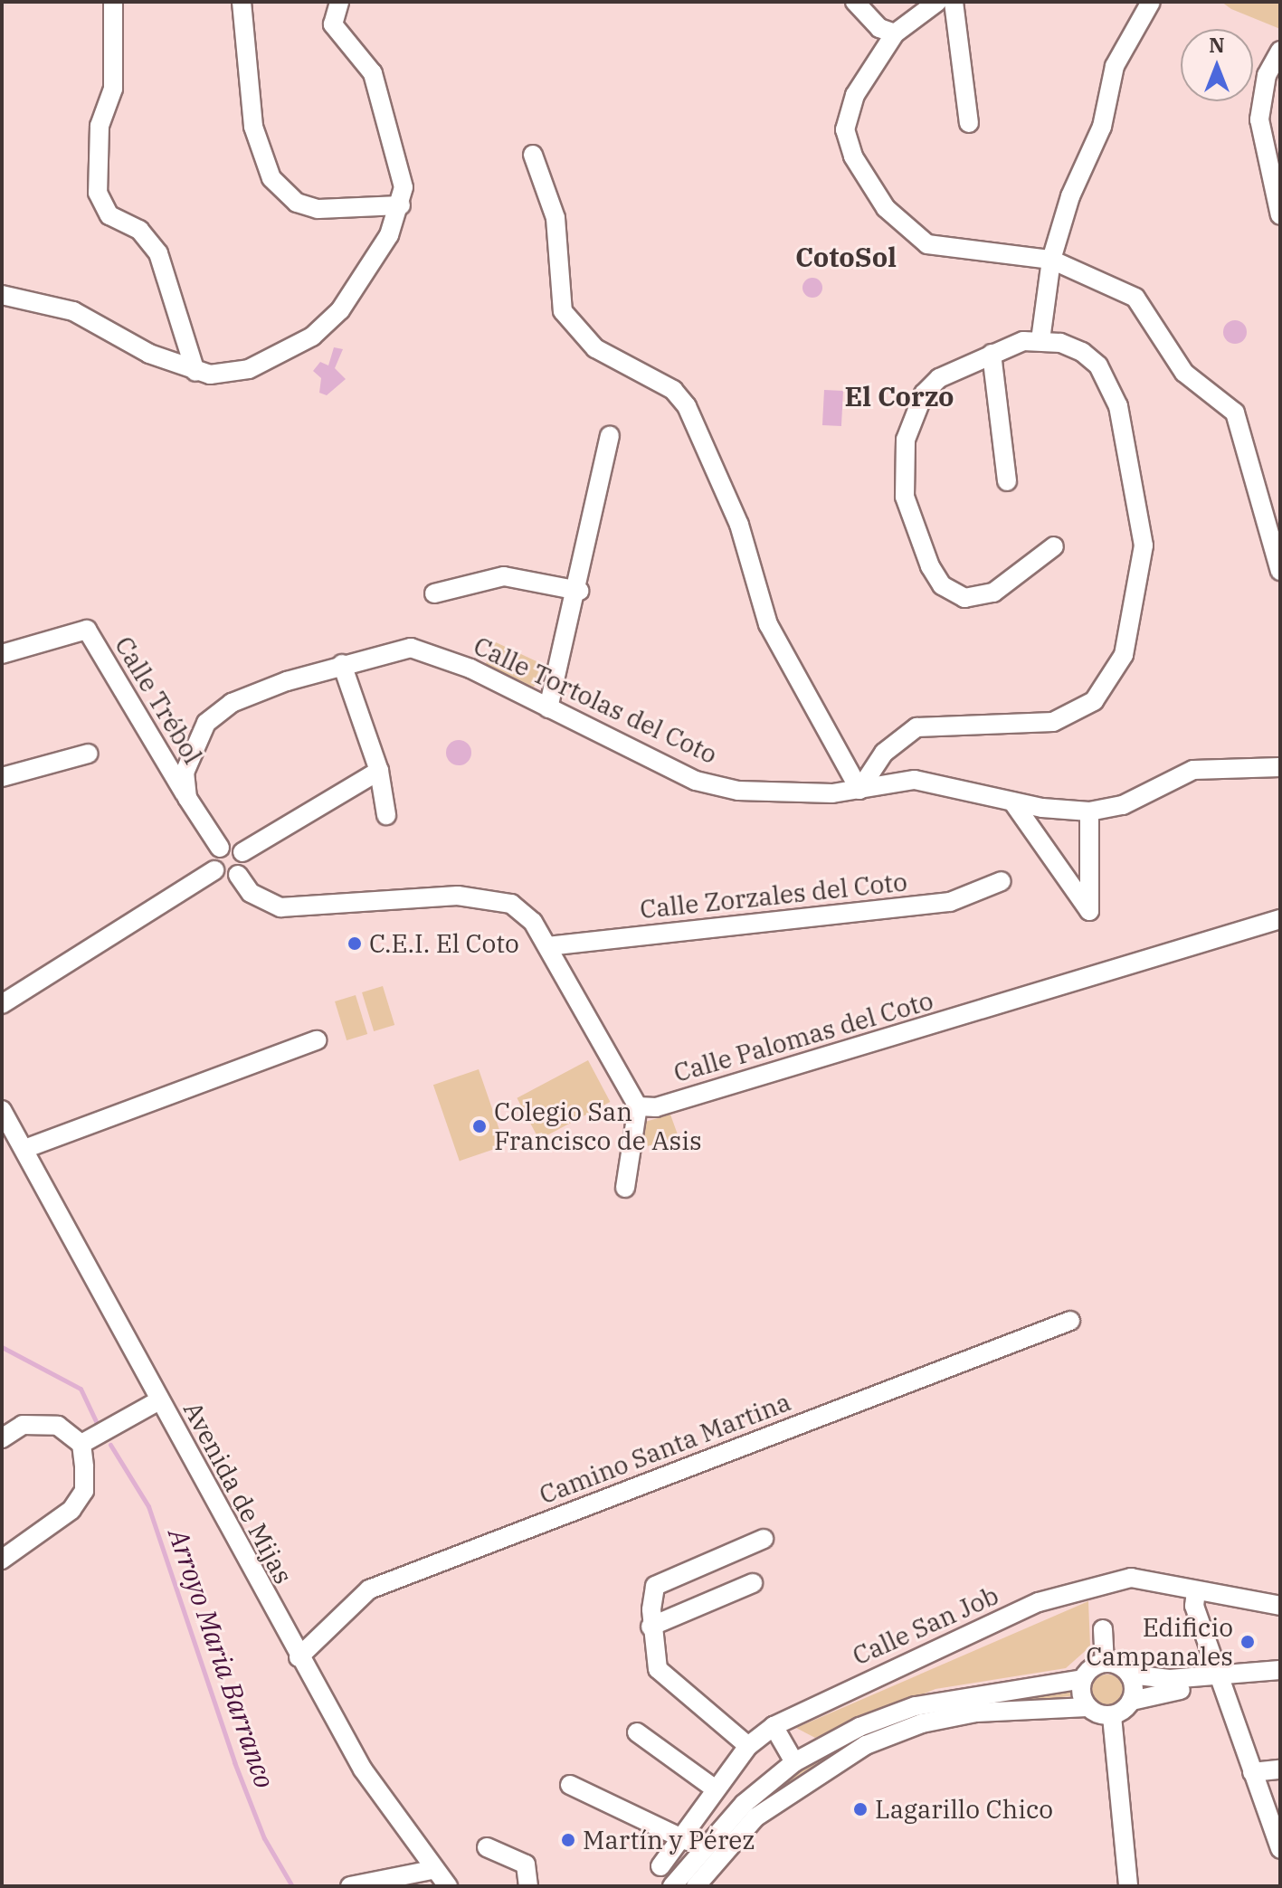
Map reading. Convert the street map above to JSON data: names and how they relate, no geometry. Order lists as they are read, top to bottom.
{
  "streets": {
    "street": [
      "Calle Trébol",
      "Calle Tortolas del Coto",
      "Calle Zorzales del Coto",
      "Calle Palomas del Coto",
      "Camino Santa Martina",
      "Avenida de Mijas",
      "Calle San Job"
    ]
  },
  "crossings": [
    ["Calle Trébol", "Calle Tortolas del Coto"],
    ["Camino Santa Martina", "Avenida de Mijas"]
  ],
  "districts": ["CotoSol", "El Corzo"],
  "water": ["Arroyo Maria Barranco"],
  "places": [
    "C.E.I. El Coto",
    "Colegio San Francisco de Asis",
    "Edificio Campanales",
    "Lagarillo Chico",
    "Martín y Pérez"
  ],
  "north": "top"
}
